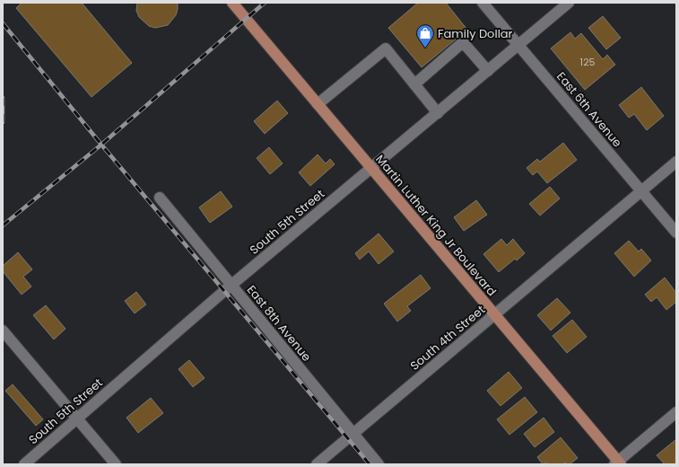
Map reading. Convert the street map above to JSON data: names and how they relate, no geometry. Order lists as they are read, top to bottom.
{
  "streets": {
    "main road": ["Martin Luther King Jr Boulevard"],
    "street": [
      "East 6th Avenue",
      "South 5th Street",
      "East 8th Avenue",
      "South 4th Street"
    ]
  },
  "crossings": [
    ["East 6th Avenue", "South 5th Street"],
    ["East 6th Avenue", "South 4th Street"],
    ["South 5th Street", "Martin Luther King Jr Boulevard"],
    ["South 5th Street", "East 8th Avenue"],
    ["Martin Luther King Jr Boulevard", "South 4th Street"],
    ["East 8th Avenue", "South 4th Street"]
  ],
  "places": {
    "shop": ["Family Dollar"]
  },
  "house_numbers": ["125"]
}
